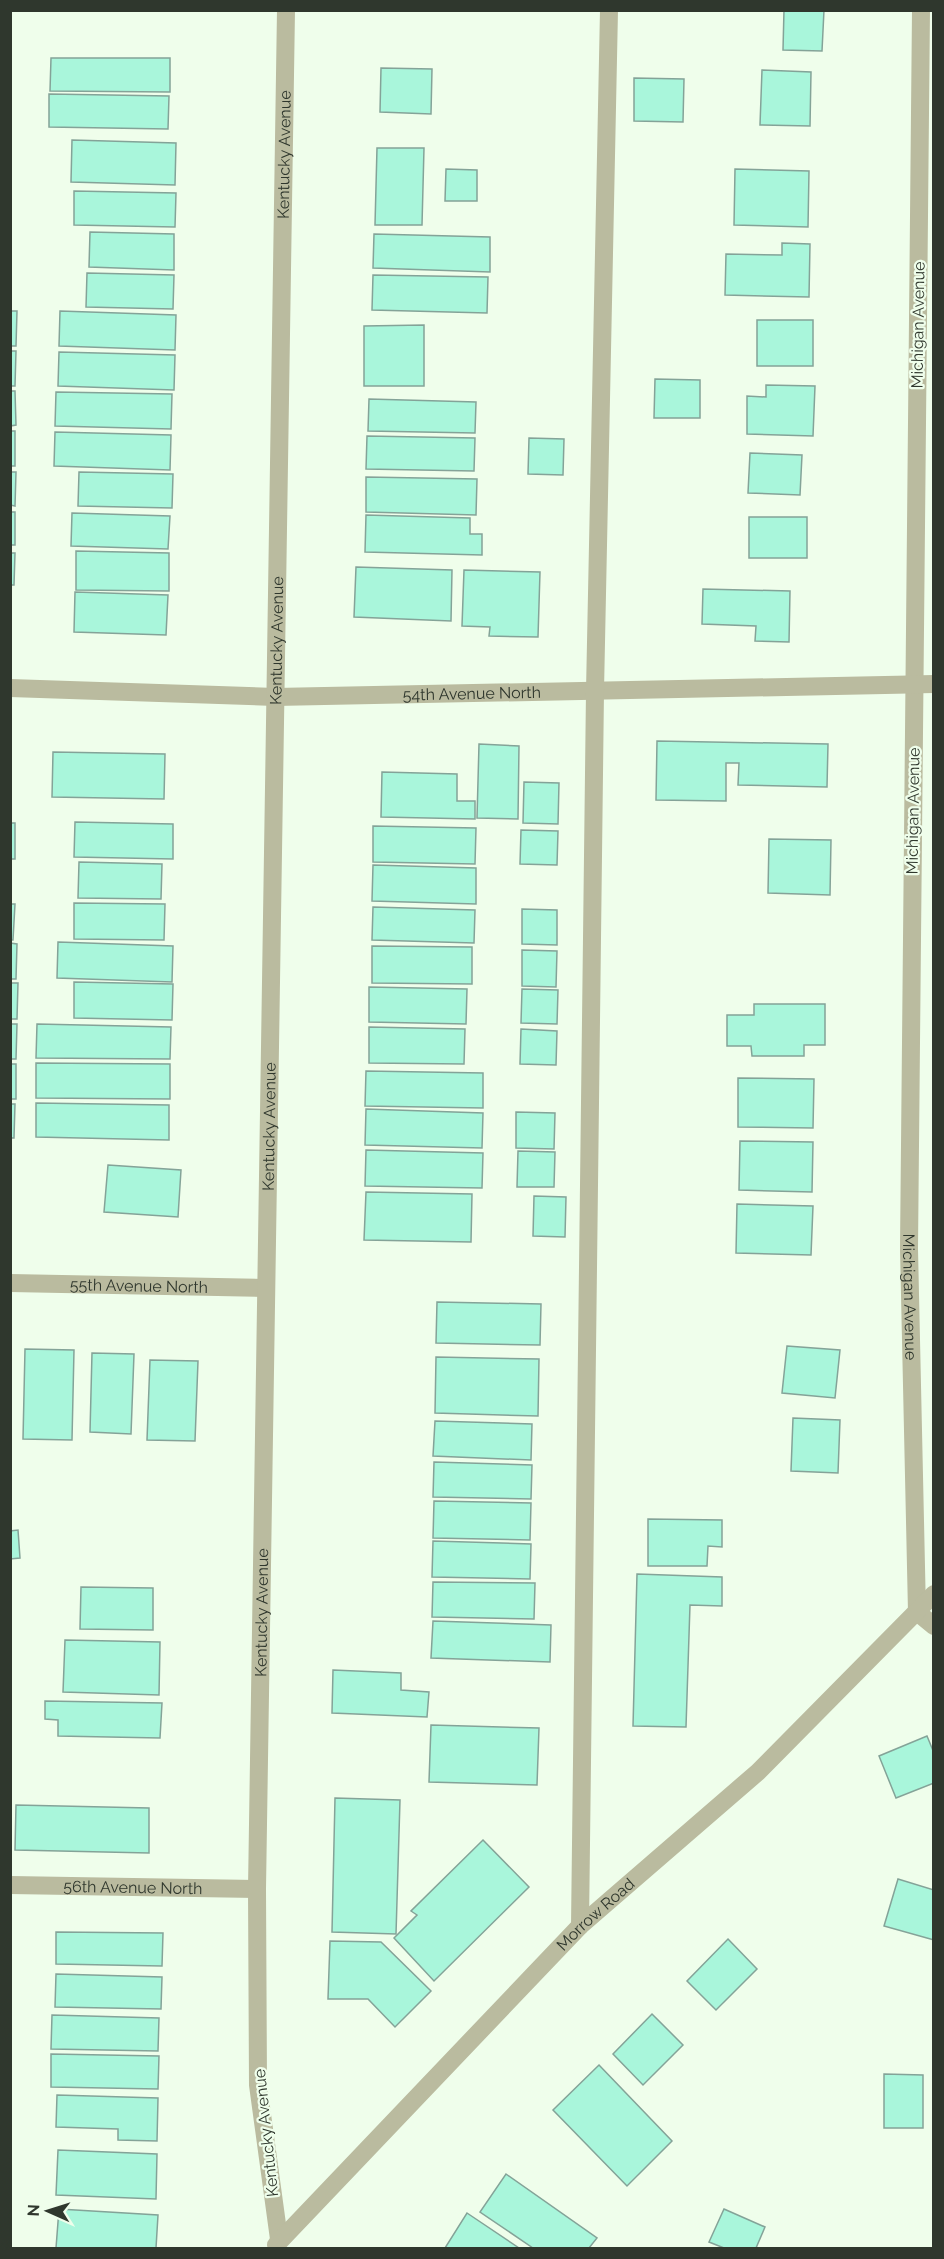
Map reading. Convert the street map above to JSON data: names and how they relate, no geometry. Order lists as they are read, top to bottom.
{
  "streets": {
    "street": [
      "Kentucky Avenue",
      "Michigan Avenue",
      "54th Avenue North",
      "55th Avenue North",
      "56th Avenue North",
      "Morrow Road"
    ]
  },
  "crossings": [
    ["Kentucky Avenue", "54th Avenue North"],
    ["Kentucky Avenue", "55th Avenue North"],
    ["Kentucky Avenue", "56th Avenue North"],
    ["Kentucky Avenue", "Morrow Road"],
    ["Michigan Avenue", "54th Avenue North"],
    ["Michigan Avenue", "Morrow Road"]
  ],
  "north": "left"
}
